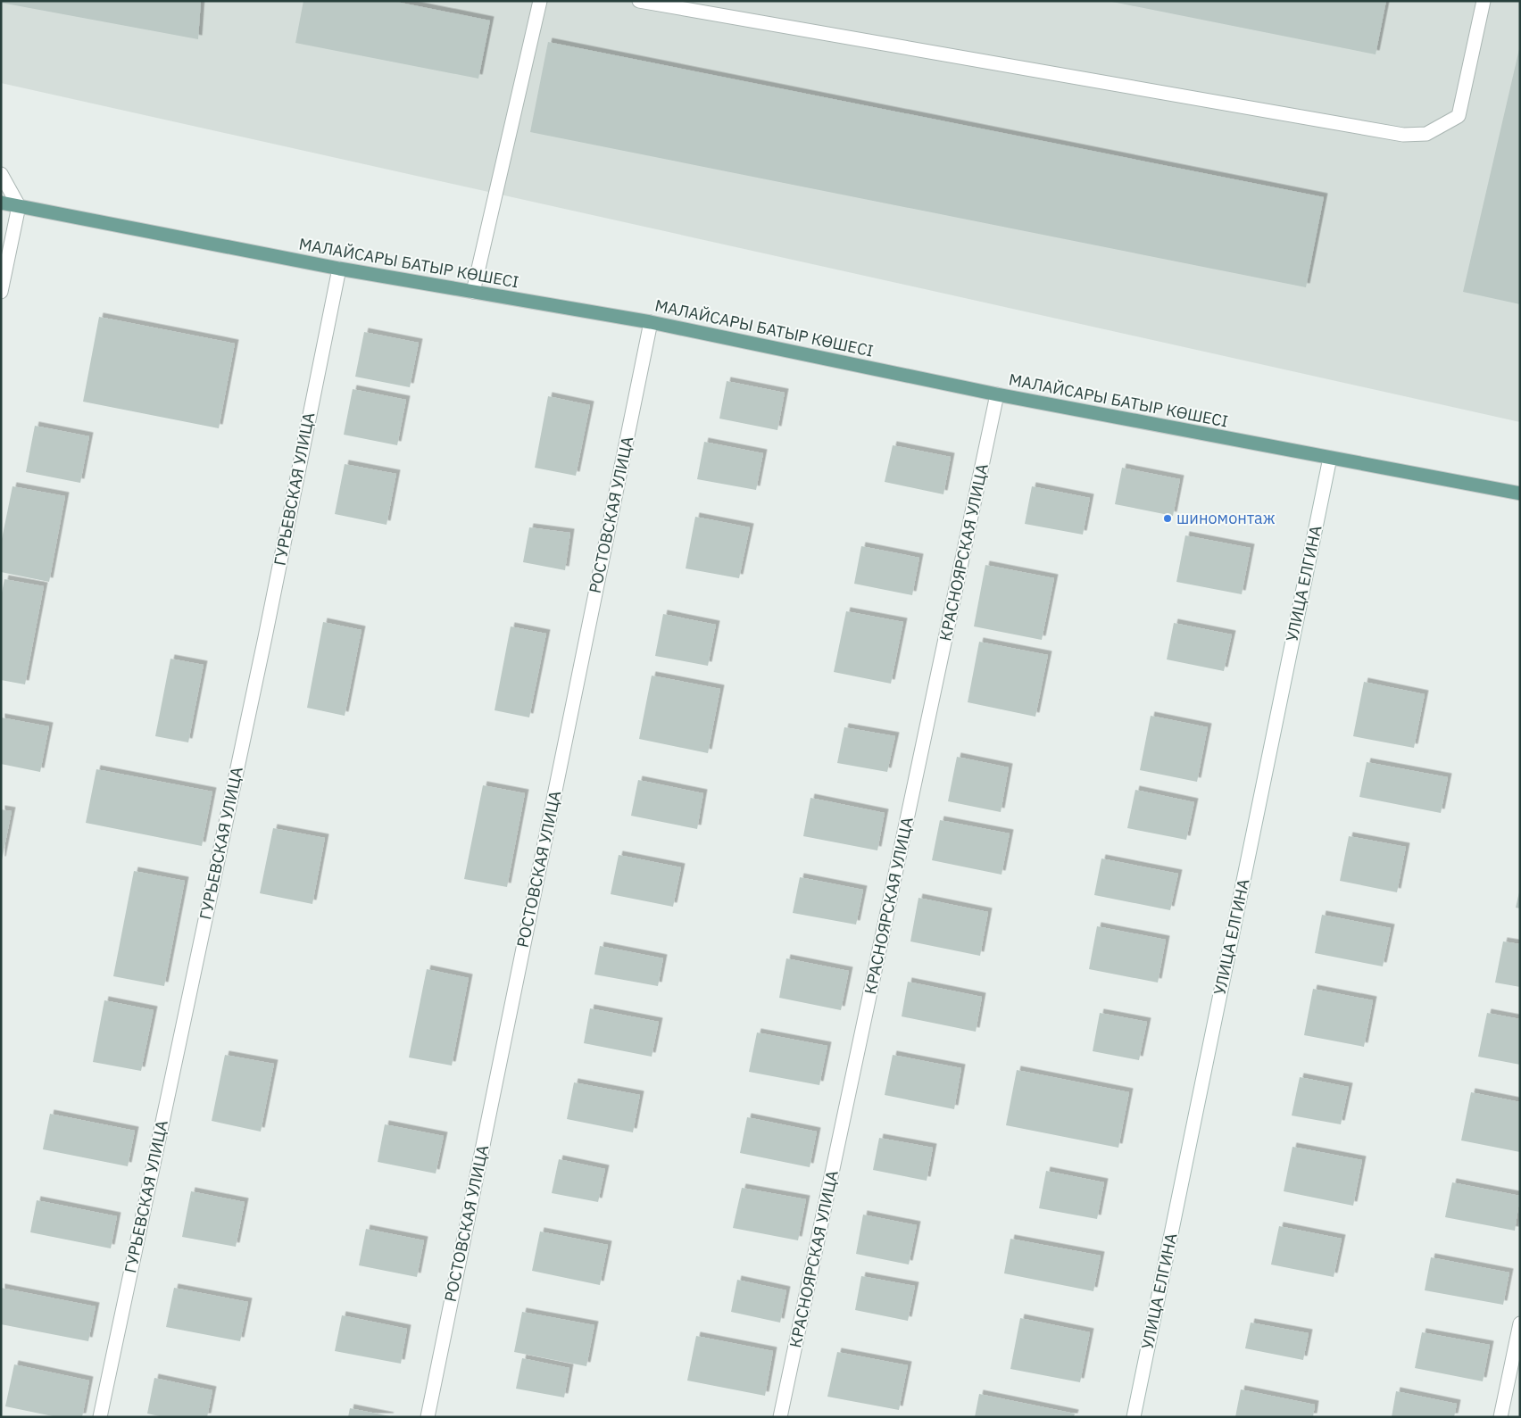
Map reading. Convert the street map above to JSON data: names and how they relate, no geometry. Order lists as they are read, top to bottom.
{
  "streets": {
    "main road": ["МАЛАЙСАРЫ БАТЫР КӨШЕСІ"],
    "street": [
      "ГУРЬЕВСКАЯ УЛИЦА",
      "РОСТОВСКАЯ УЛИЦА",
      "КРАСНОЯРСКАЯ УЛИЦА",
      "УЛИЦА ЕЛГИНА"
    ]
  },
  "crossings": [
    ["МАЛАЙСАРЫ БАТЫР КӨШЕСІ", "ГУРЬЕВСКАЯ УЛИЦА"],
    ["МАЛАЙСАРЫ БАТЫР КӨШЕСІ", "РОСТОВСКАЯ УЛИЦА"],
    ["МАЛАЙСАРЫ БАТЫР КӨШЕСІ", "КРАСНОЯРСКАЯ УЛИЦА"],
    ["МАЛАЙСАРЫ БАТЫР КӨШЕСІ", "УЛИЦА ЕЛГИНА"]
  ],
  "places": ["шиномонтаж"]
}
